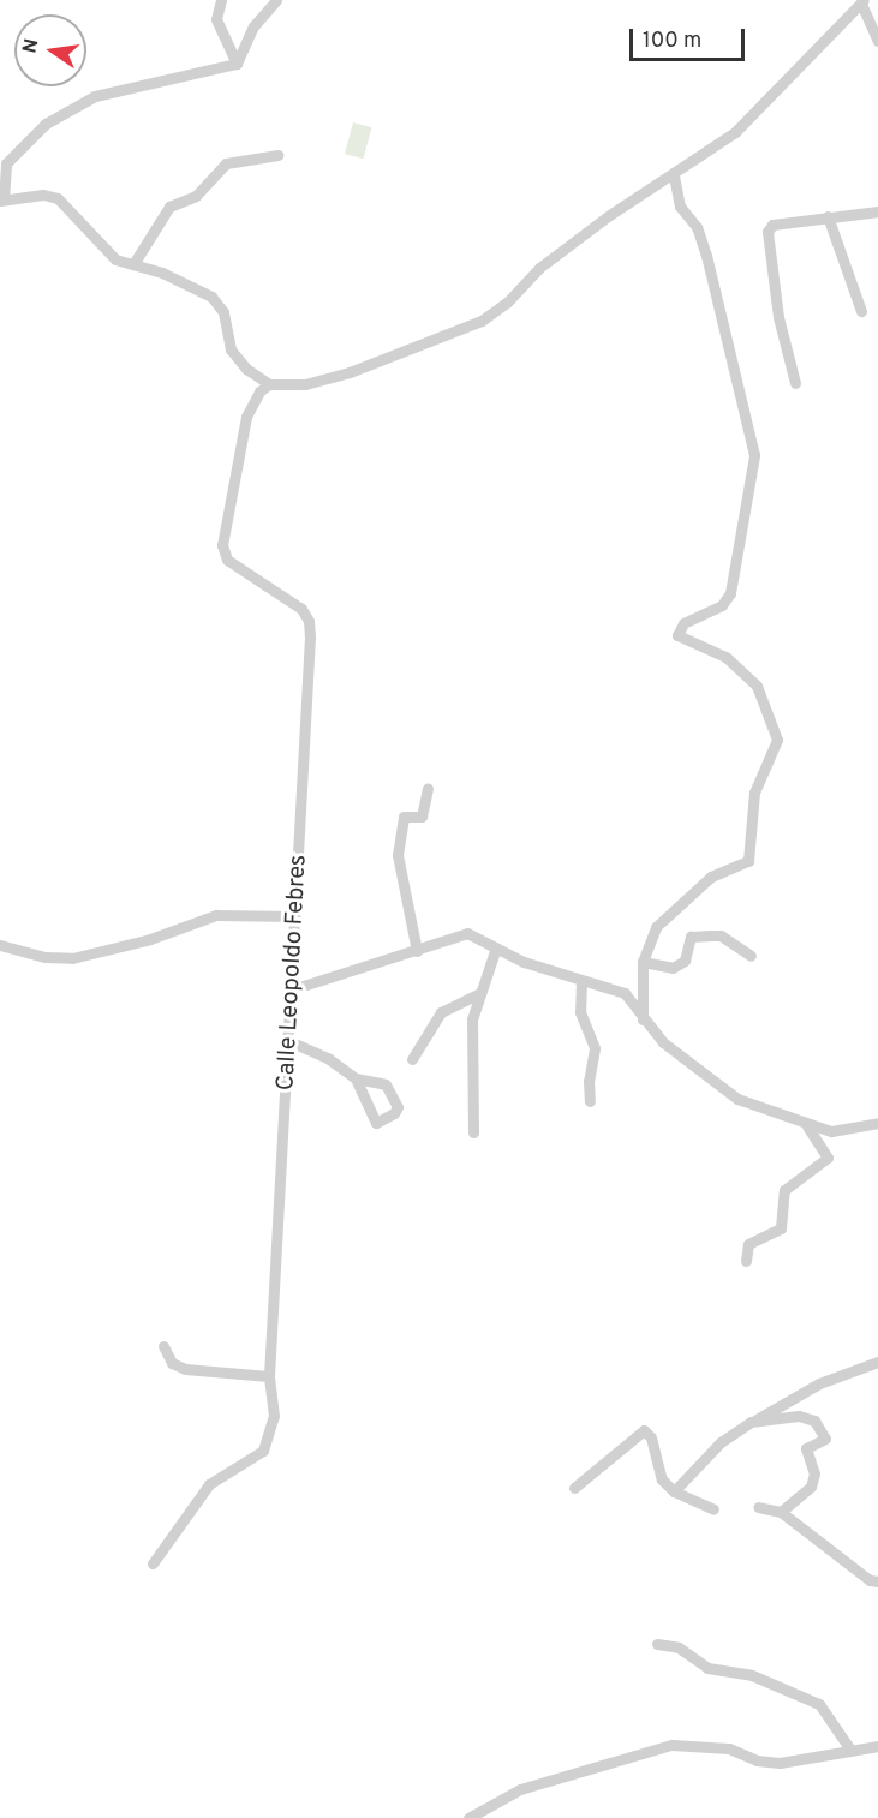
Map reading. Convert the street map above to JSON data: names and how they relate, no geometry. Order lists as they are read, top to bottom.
{
  "streets": {
    "street": ["Calle Leopoldo Febres"]
  },
  "scale_bar": "100 m",
  "north": "left"
}
